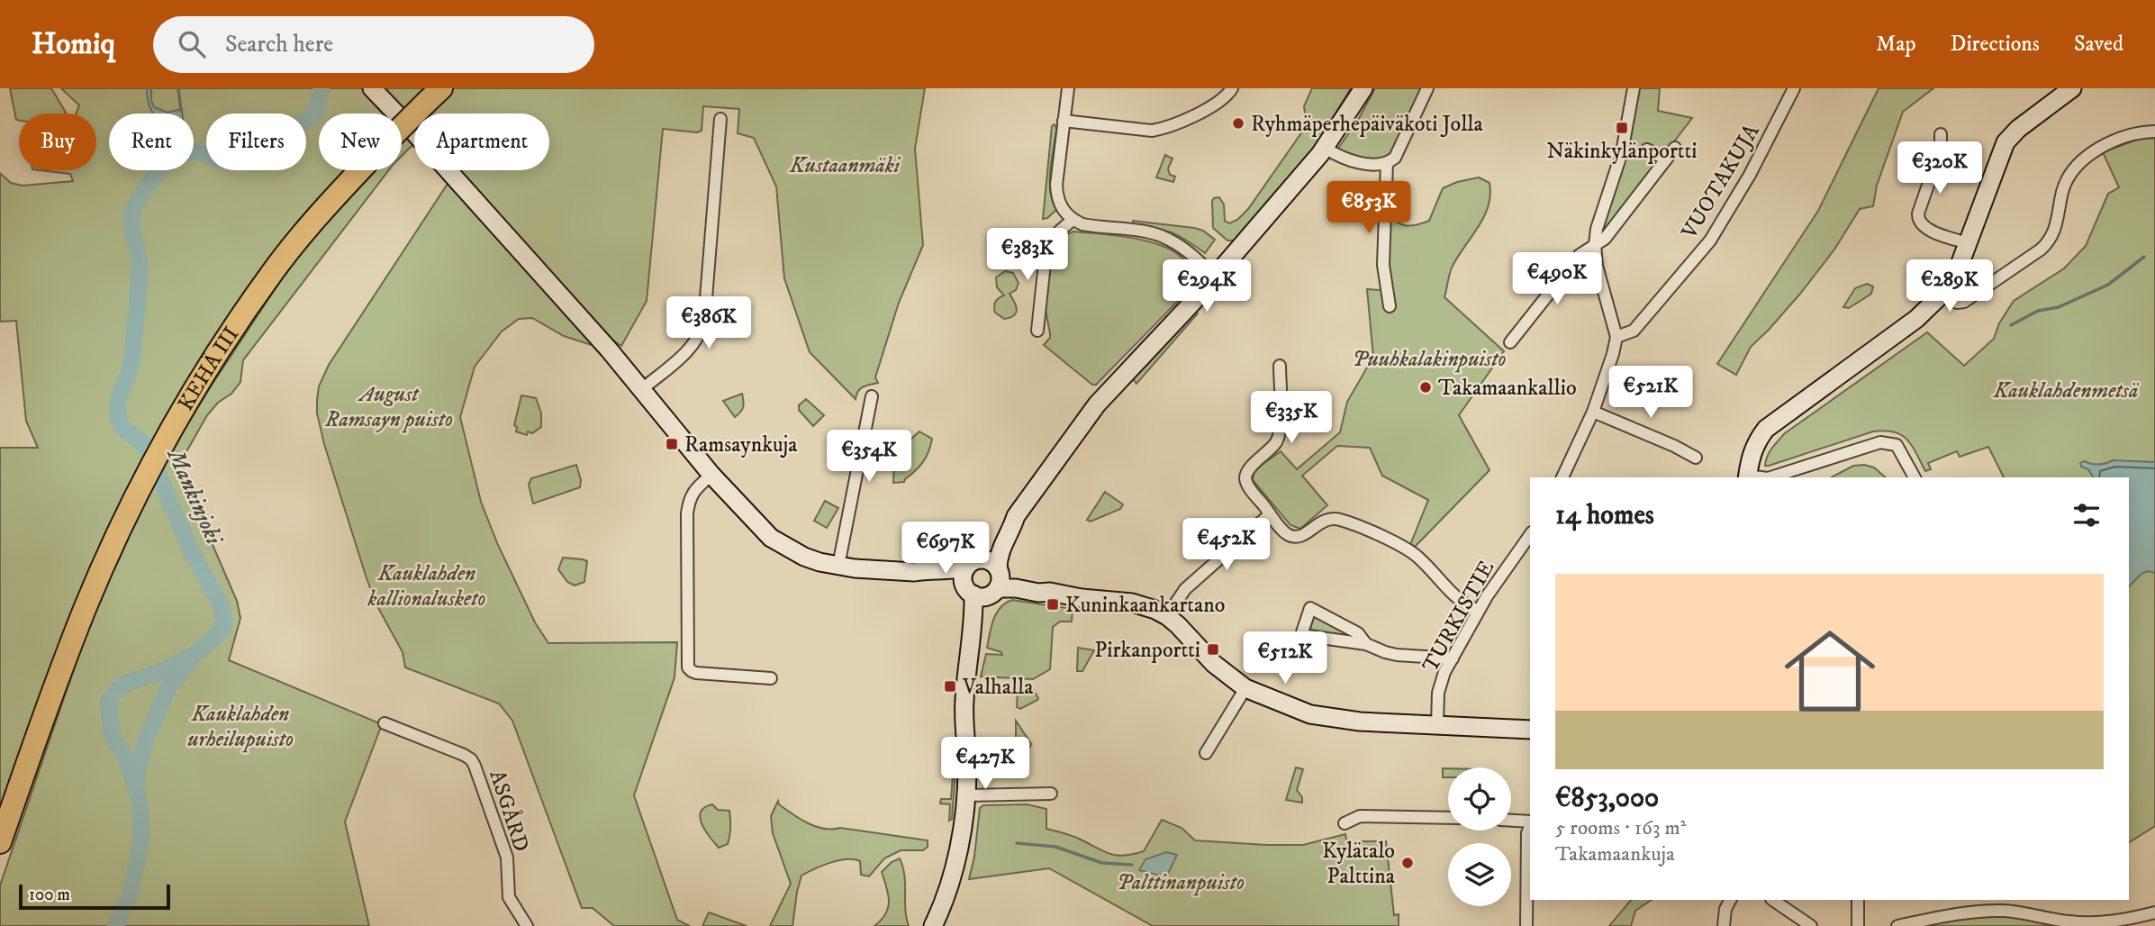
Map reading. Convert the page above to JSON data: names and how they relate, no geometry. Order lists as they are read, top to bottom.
{
  "streets": {
    "highway": ["KEHÄ III"],
    "street": ["VUOTAKUJA", "TURKISTIE", "ASGÅRD"]
  },
  "water": ["Mankinjoki"],
  "parks": [
    "Kustaanmäki",
    "Puuhkalakinpuisto",
    "Kauklahdenmetsä",
    "August Ramsayn puisto",
    "Kauklahden kallionalusketo",
    "Kauklahden urheilupuisto",
    "Palttinanpuisto"
  ],
  "places": {
    "other": ["Ryhmäperhepäiväkoti Jolla", "Takamaankallio", "Kylätalo Palttina"],
    "transit": [
      "Näkinkylänportti",
      "Ramsaynkuja",
      "Kuninkaankartano",
      "Pirkanportti",
      "Valhalla"
    ]
  },
  "scale_bar": "100 m",
  "page": {
    "header": "Homiq",
    "search": "Search here",
    "nav": ["Map", "Directions", "Saved"],
    "chip": [
      "Buy",
      "Rent",
      "Filters",
      "New",
      "Apartment"
    ],
    "price": [
      "€320K",
      "€853K",
      "€383K",
      "€490K",
      "€294K",
      "€289K",
      "€386K",
      "€521K",
      "€335K",
      "€354K",
      "€452K",
      "€697K",
      "€512K",
      "€427K"
    ],
    "heading": "14 homes",
    "list": [
      {
        "name": "€853,000",
        "note": "5 rooms · 163 m² · Takamaankuja"
      }
    ],
    "scale": "100 m"
  }
}
